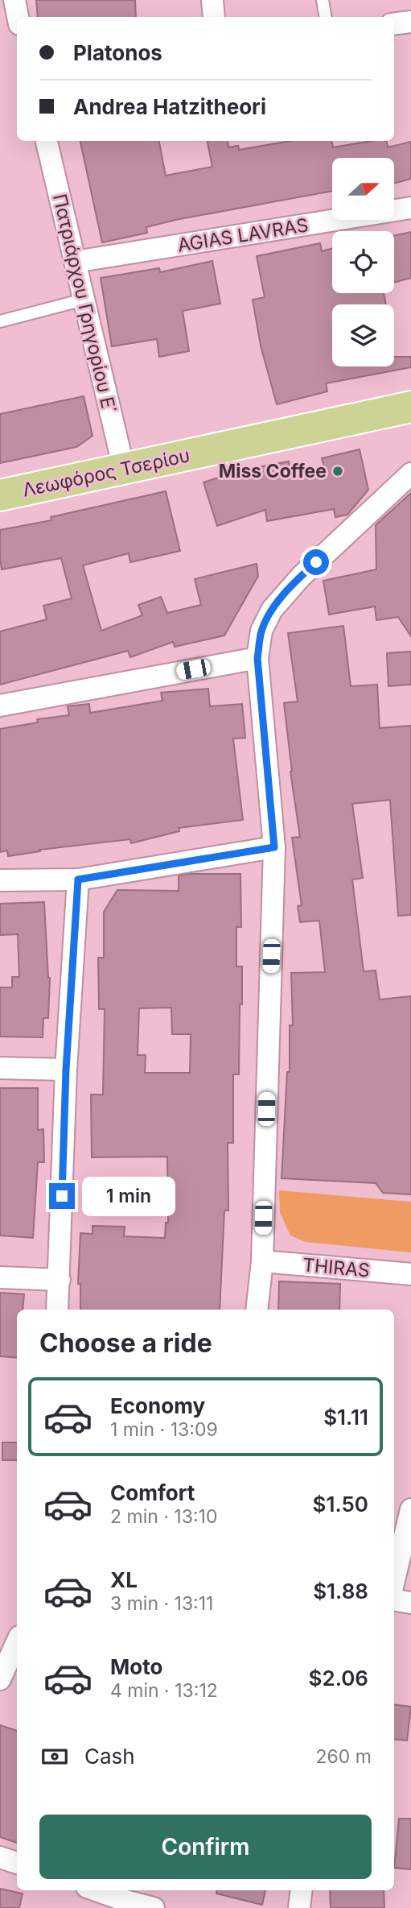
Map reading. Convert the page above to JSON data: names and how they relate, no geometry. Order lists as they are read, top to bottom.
{
  "streets": {
    "main road": ["Λεωφόρος Τσερίου"],
    "street": ["AGIAS LAVRAS", "Πατριάρχου Γρηγορίου Ε΄", "THIRAS"]
  },
  "crossings": [
    ["AGIAS LAVRAS", "Πατριάρχου Γρηγορίου Ε΄"],
    ["Πατριάρχου Γρηγορίου Ε΄", "Λεωφόρος Τσερίου"]
  ],
  "places": ["Miss Coffee"],
  "north": "right",
  "page": {
    "banner": ["Platonos", "Andrea Hatzitheori"],
    "bubble": "1 min",
    "heading": "Choose a ride",
    "list": [
      {
        "name": "Economy",
        "note": "1 min · 13:09",
        "value": "$1.11"
      },
      {
        "name": "Comfort",
        "note": "2 min · 13:10",
        "value": "$1.50"
      },
      {
        "name": "XL",
        "note": "3 min · 13:11",
        "value": "$1.88"
      },
      {
        "name": "Moto",
        "note": "4 min · 13:12",
        "value": "$2.06"
      }
    ],
    "pay": ["Cash", "260 m"],
    "buttons": "Confirm"
  }
}
